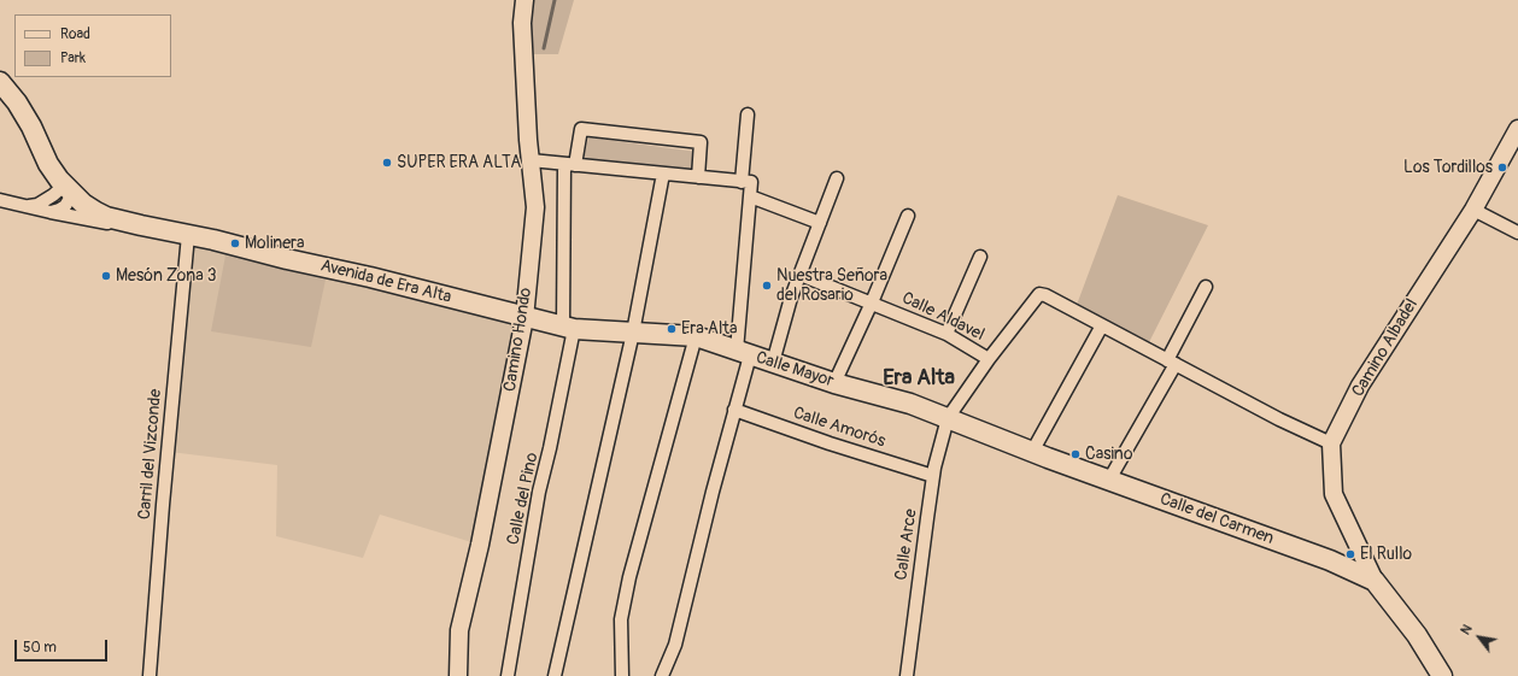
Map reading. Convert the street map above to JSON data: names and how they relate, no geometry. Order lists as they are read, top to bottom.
{
  "streets": {
    "main road": [
      "Avenida de Era Alta",
      "Camino Hondo",
      "Camino Albadel",
      "Calle Mayor",
      "Calle del Carmen"
    ],
    "street": [
      "Calle Aldavel",
      "Calle Amorós",
      "Carril del Vizconde",
      "Calle del Pino",
      "Calle Arce"
    ]
  },
  "crossings": [
    ["Avenida de Era Alta", "Camino Hondo"],
    ["Avenida de Era Alta", "Calle Mayor"],
    ["Avenida de Era Alta", "Carril del Vizconde"],
    ["Camino Hondo", "Calle Mayor"],
    ["Camino Albadel", "Calle del Carmen"],
    ["Calle Mayor", "Calle del Pino"],
    ["Calle Mayor", "Calle del Carmen"],
    ["Calle Mayor", "Calle Arce"],
    ["Calle Amorós", "Calle Arce"],
    ["Calle del Carmen", "Calle Arce"]
  ],
  "districts": ["Era Alta"],
  "places": [
    "SUPER ERA ALTA",
    "Los Tordillos",
    "Molinera",
    "Mesón Zona 3",
    "Nuestra Señora del Rosario",
    "Era Alta",
    "Casino",
    "El Rullo"
  ],
  "legend": ["Road", "Park"],
  "scale_bar": "50 m",
  "north": "top left"
}
